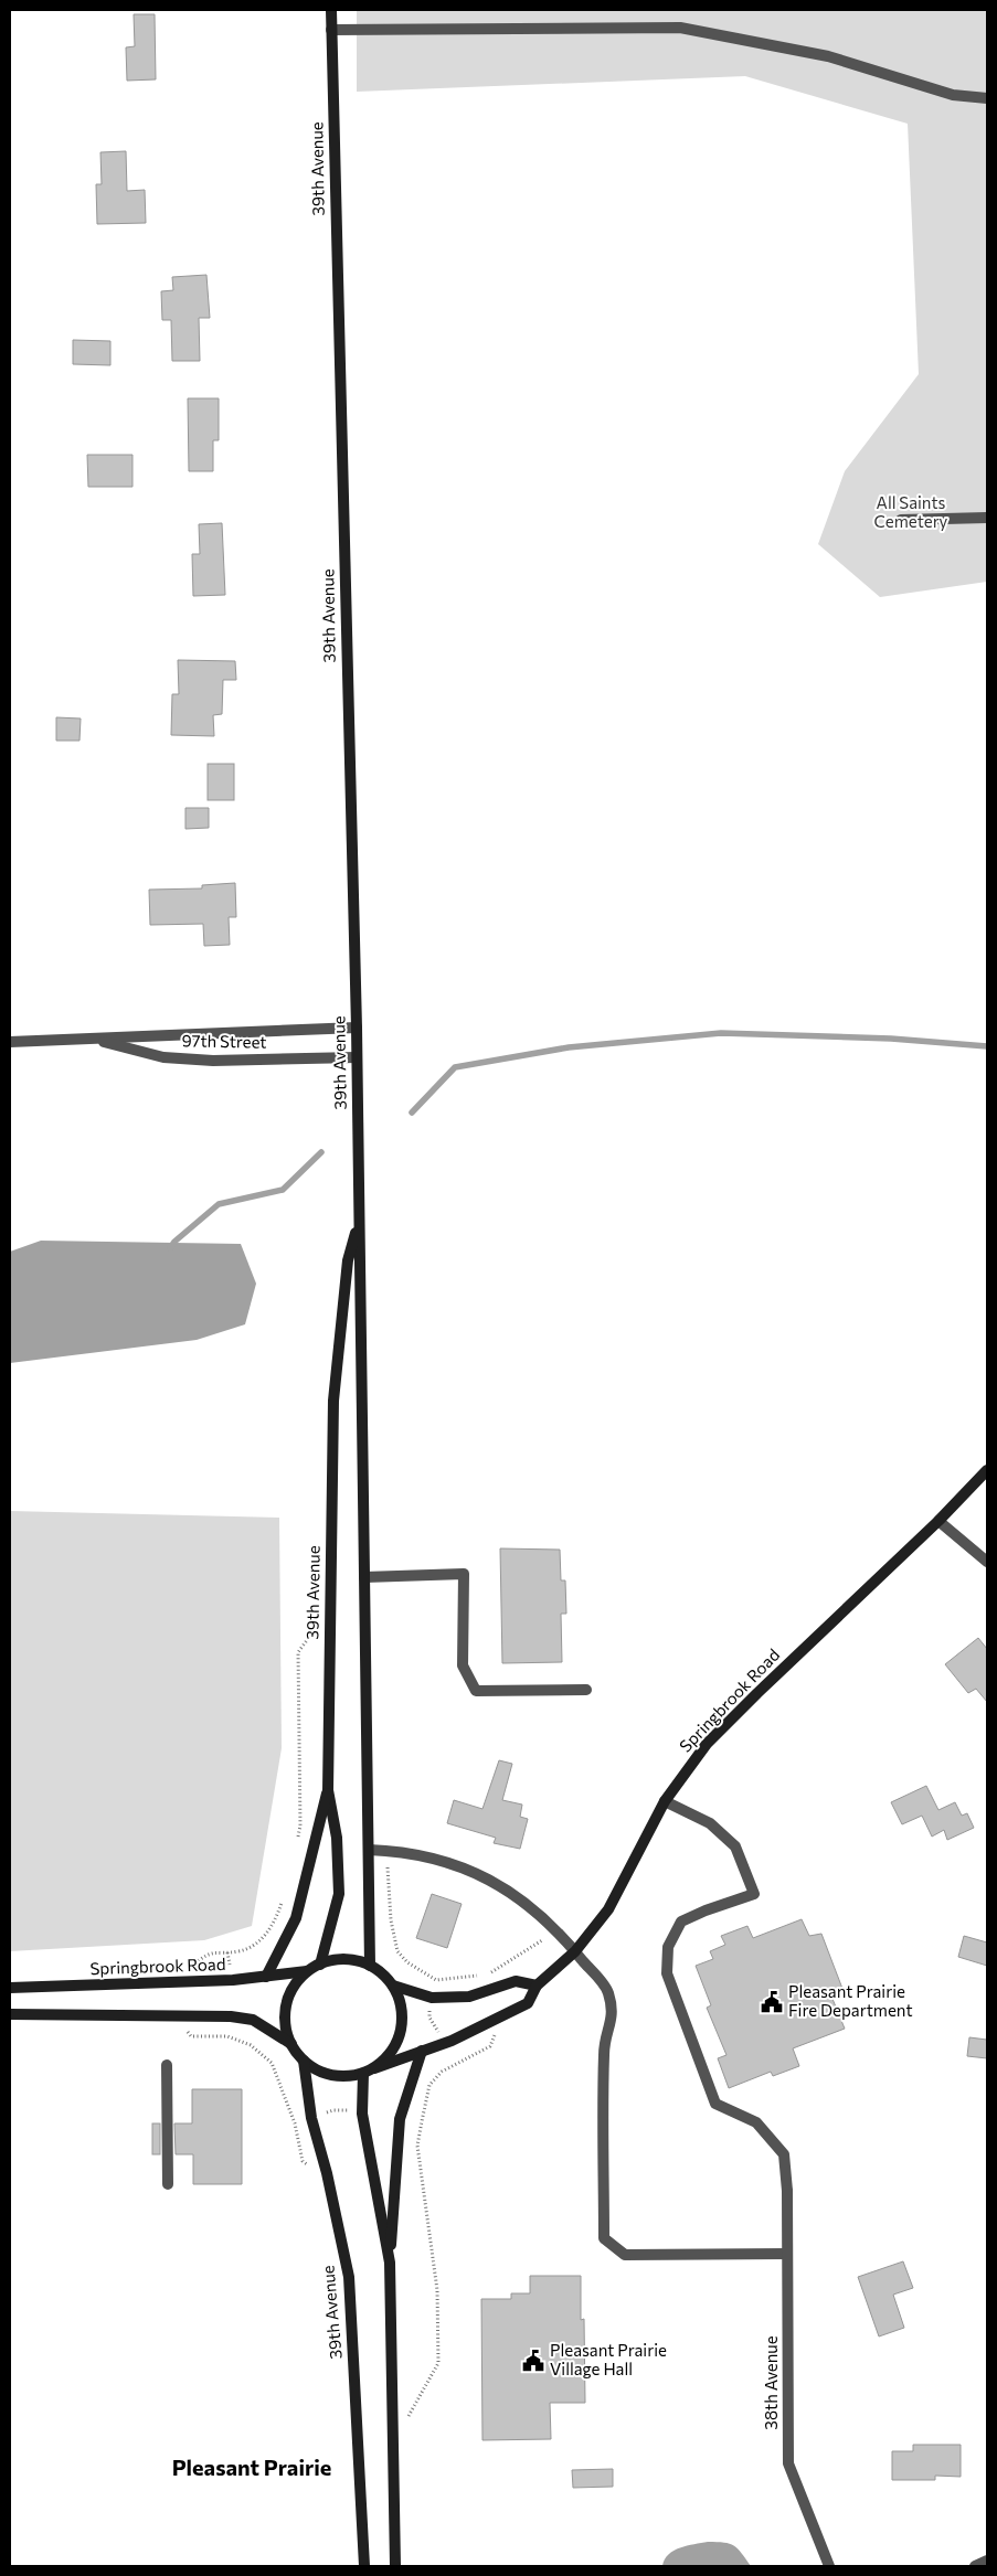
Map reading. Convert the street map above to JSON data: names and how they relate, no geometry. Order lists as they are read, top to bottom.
{
  "streets": {
    "main road": ["39th Avenue", "Springbrook Road"],
    "street": ["97th Street", "38th Avenue"]
  },
  "crossings": [
    ["39th Avenue", "97th Street"],
    ["39th Avenue", "Springbrook Road"],
    ["Springbrook Road", "38th Avenue"]
  ],
  "districts": ["Pleasant Prairie"],
  "parks": ["All Saints Cemetery"],
  "places": {
    "public building": ["Pleasant Prairie Fire Department", "Pleasant Prairie Village Hall"]
  }
}
